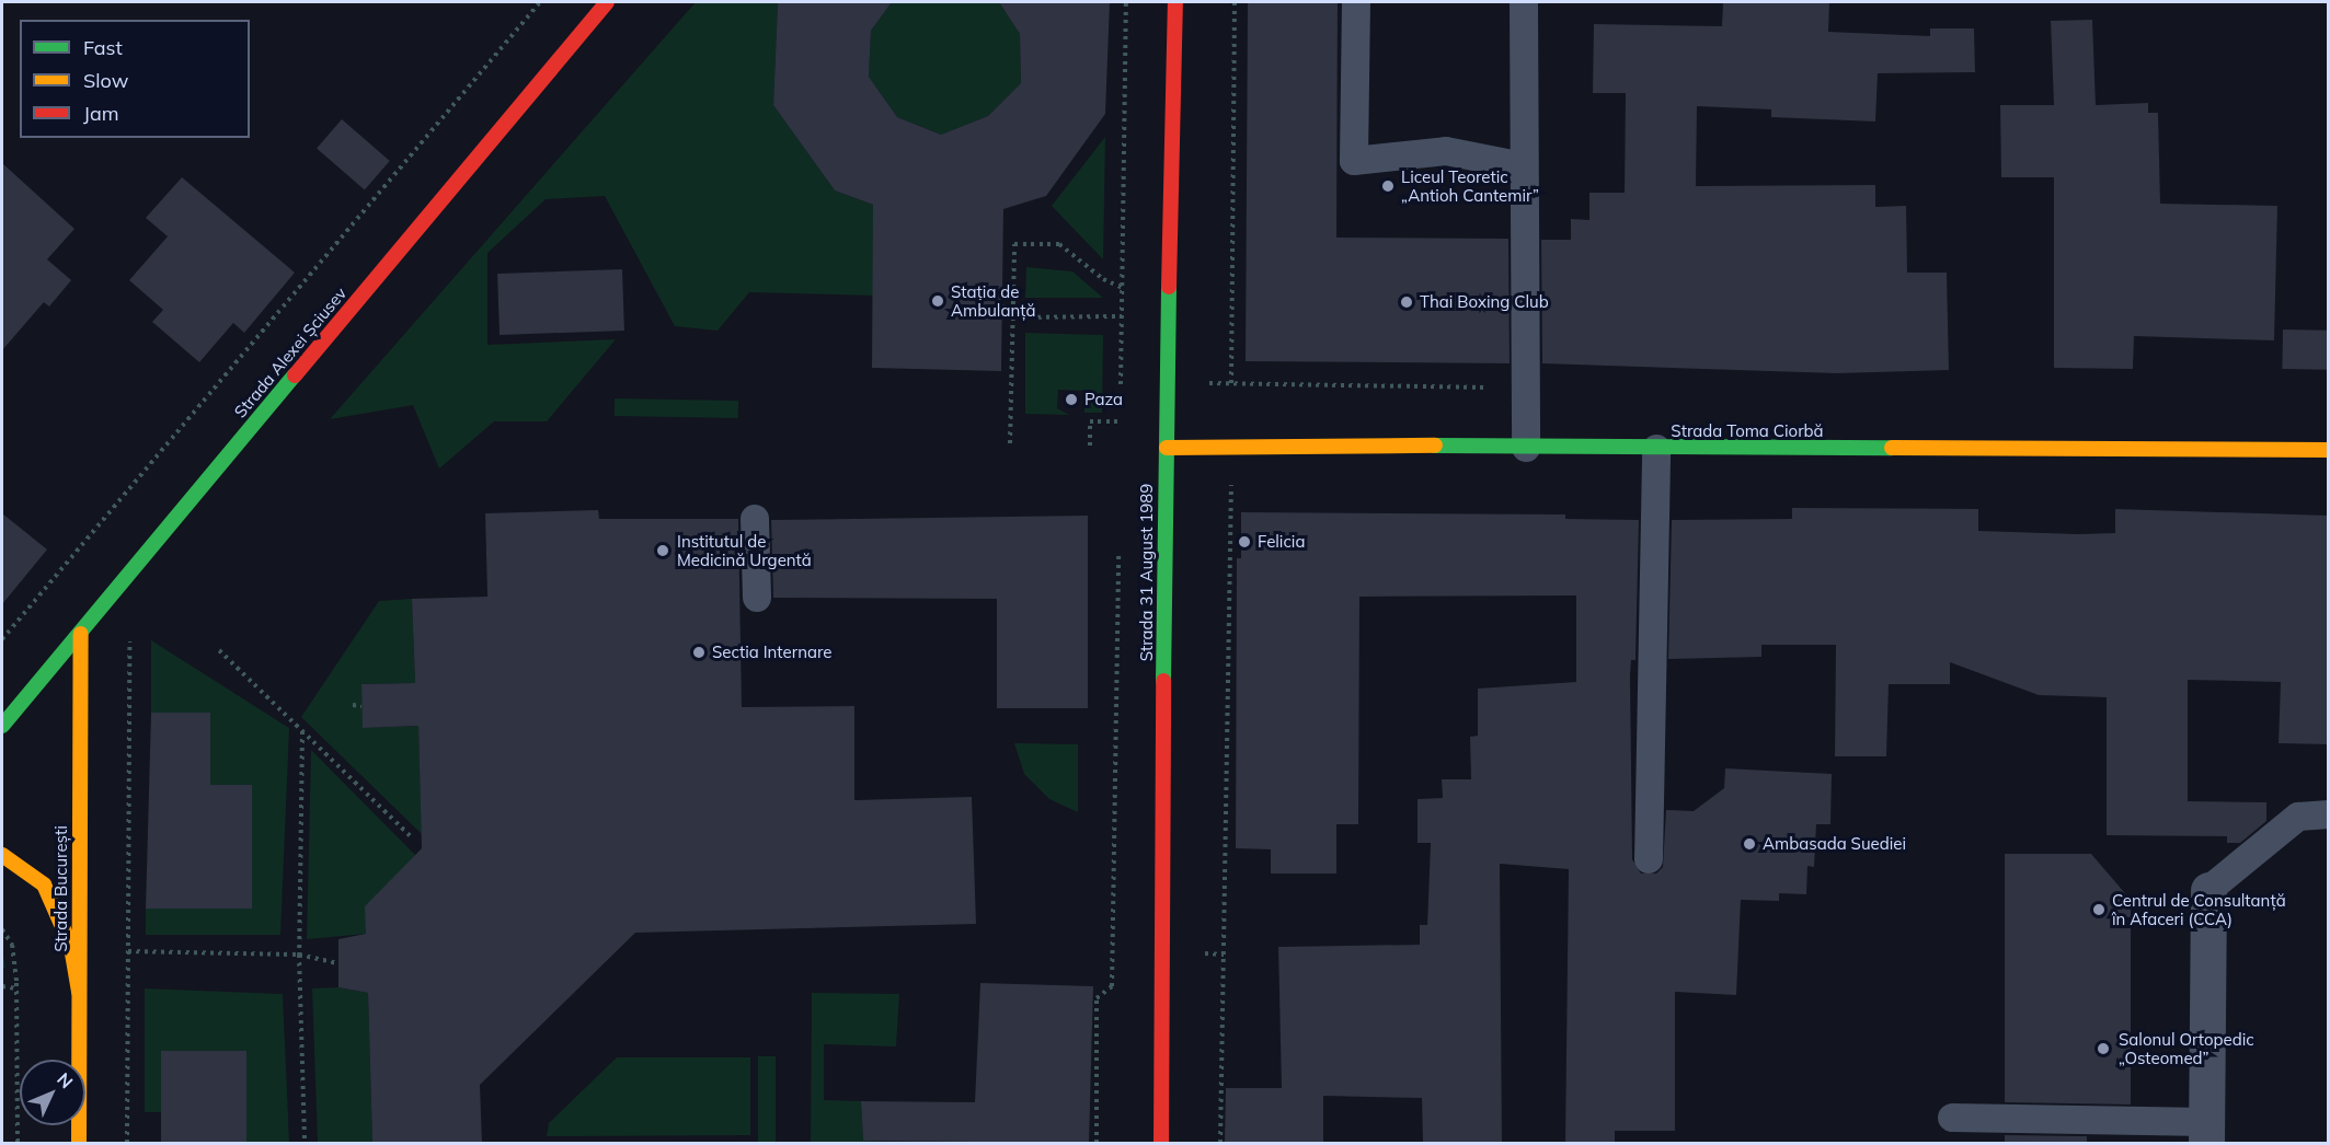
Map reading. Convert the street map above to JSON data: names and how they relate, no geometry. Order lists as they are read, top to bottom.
{
  "streets": {
    "street": [
      "Strada Alexei Șciusev",
      "Strada Toma Ciorbă",
      "Strada 31 August 1989",
      "Strada București"
    ]
  },
  "crossings": [
    ["Strada Alexei Șciusev", "Strada București"],
    ["Strada Toma Ciorbă", "Strada 31 August 1989"]
  ],
  "places": [
    "Liceul Teoretic „Antioh Cantemir”",
    "Stația de Ambulanță",
    "Thai Boxing Club",
    "Paza",
    "Felicia",
    "Institutul de Medicină Urgentă",
    "Sectia Internare",
    "Ambasada Suediei",
    "Centrul de Consultanță în Afaceri (CCA)",
    "Salonul Ortopedic „Osteomed”"
  ],
  "legend": ["Fast", "Slow", "Jam"],
  "north": "top right"
}
